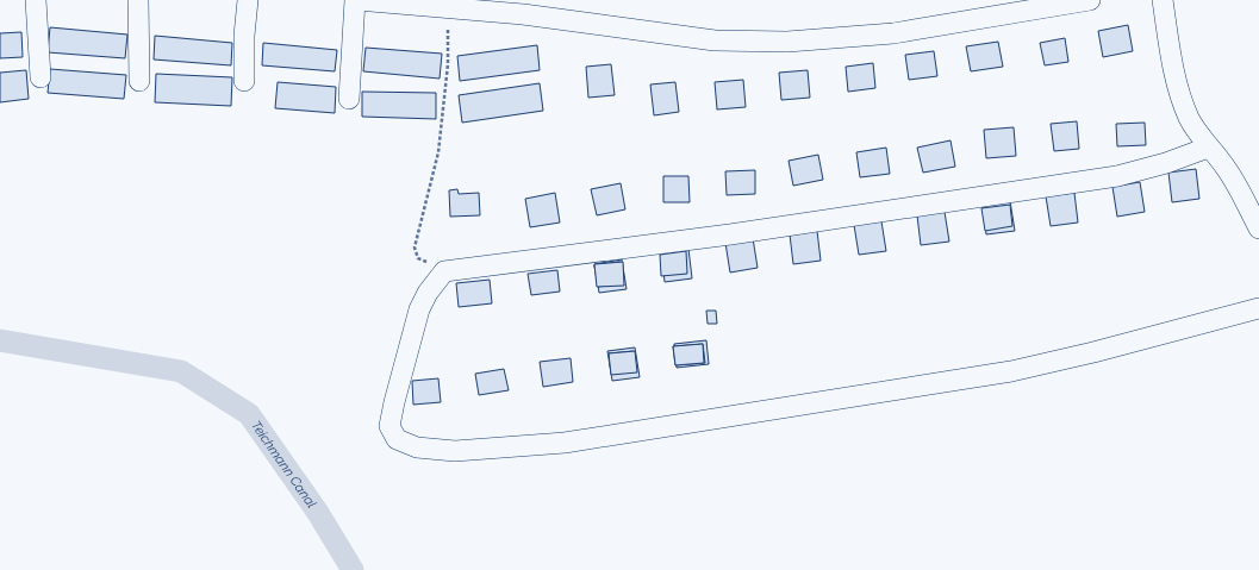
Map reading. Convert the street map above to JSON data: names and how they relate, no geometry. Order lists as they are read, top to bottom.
{
  "water": ["Teichmann Canal"]
}
